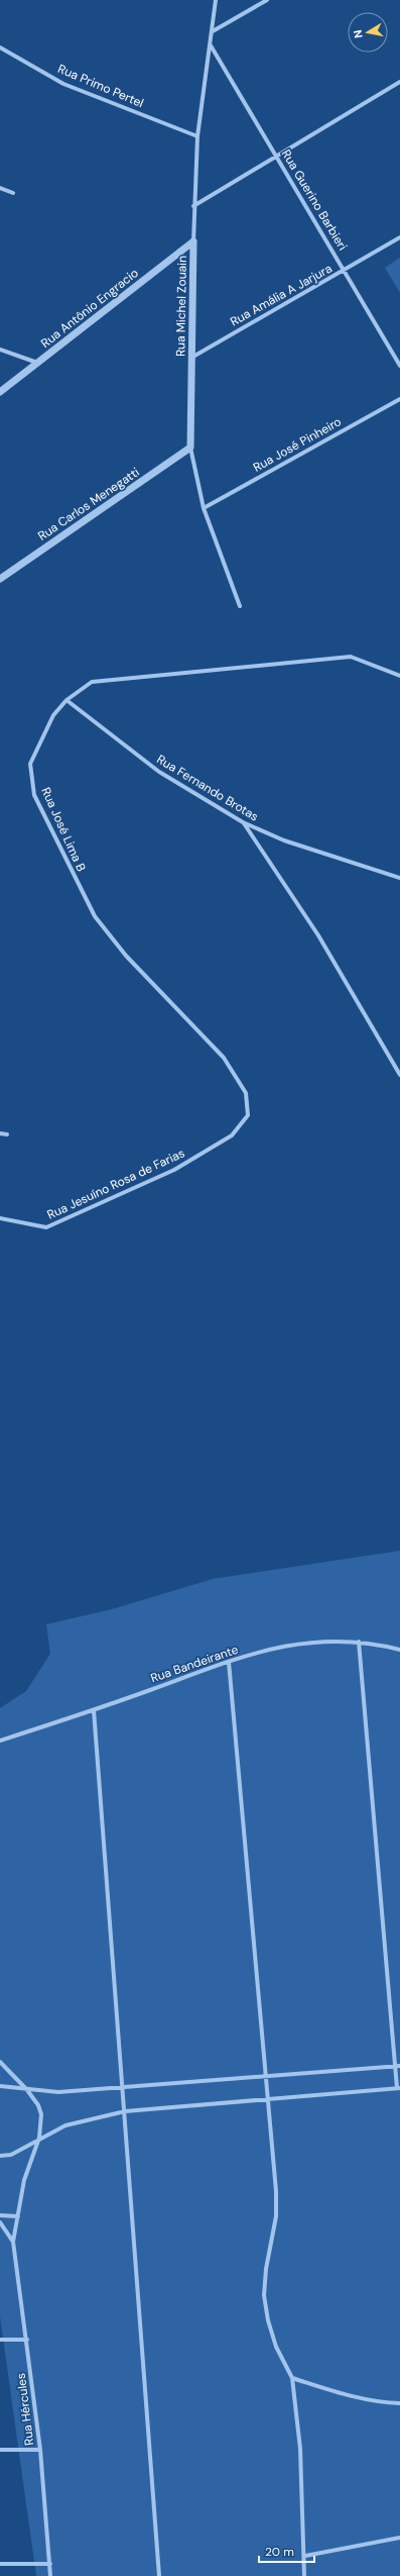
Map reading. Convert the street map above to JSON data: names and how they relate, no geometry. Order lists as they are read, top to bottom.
{
  "streets": {
    "street": [
      "Rua Primo Pertel",
      "Rua Guerino Barbieri",
      "Rua Amália A Jarjura",
      "Rua Michel Zouain",
      "Rua Antônio Engracio",
      "Rua José Pinheiro",
      "Rua Carlos Menegatti",
      "Rua Fernando Brotas",
      "Rua José Lima B",
      "Rua Jesuíno Rosa de Farias",
      "Rua Bandeirante",
      "Rua Hércules"
    ]
  },
  "crossings": [
    ["Rua Primo Pertel", "Rua Michel Zouain"],
    ["Rua Guerino Barbieri", "Rua Amália A Jarjura"],
    ["Rua Guerino Barbieri", "Rua Michel Zouain"],
    ["Rua Amália A Jarjura", "Rua Michel Zouain"],
    ["Rua Michel Zouain", "Rua Antônio Engracio"],
    ["Rua Michel Zouain", "Rua José Pinheiro"],
    ["Rua Michel Zouain", "Rua Carlos Menegatti"],
    ["Rua Fernando Brotas", "Rua José Lima B"],
    ["Rua José Lima B", "Rua Jesuíno Rosa de Farias"]
  ],
  "scale_bar": "20 m",
  "north": "left"
}
